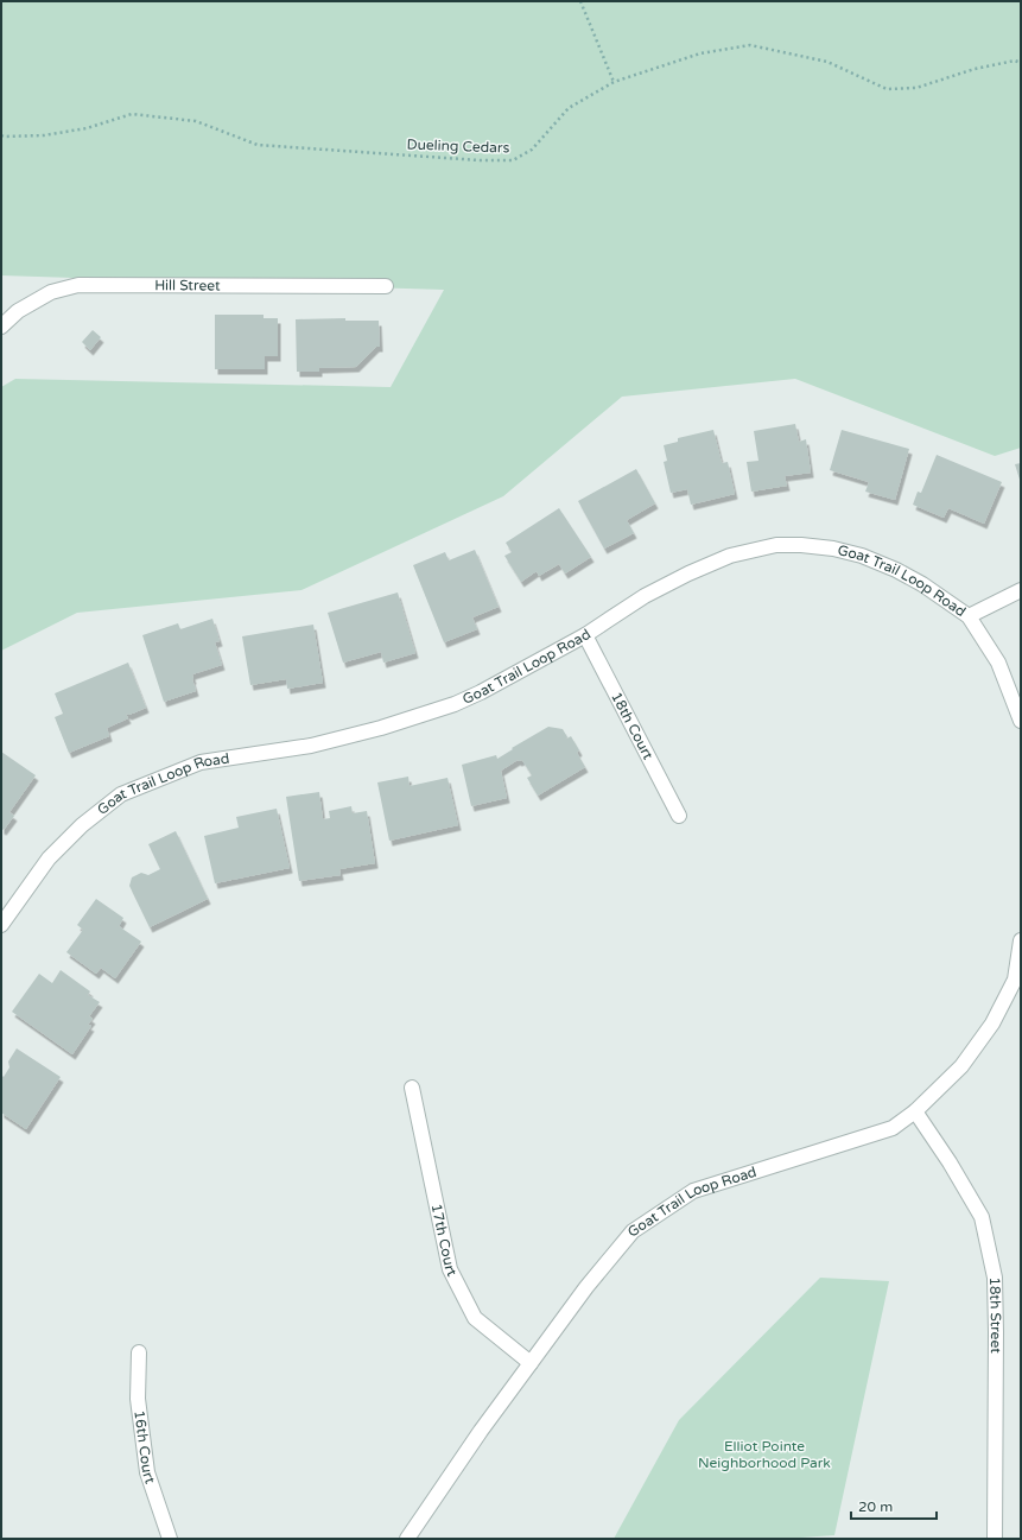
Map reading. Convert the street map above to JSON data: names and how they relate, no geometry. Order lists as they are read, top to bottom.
{
  "streets": {
    "street": [
      "Hill Street",
      "Goat Trail Loop Road",
      "18th Court",
      "17th Court",
      "18th Street",
      "16th Court"
    ],
    "path": ["Dueling Cedars"]
  },
  "crossings": [
    ["Goat Trail Loop Road", "18th Court"],
    ["Goat Trail Loop Road", "17th Court"],
    ["Goat Trail Loop Road", "18th Street"]
  ],
  "parks": ["Elliot Pointe Neighborhood Park"],
  "scale_bar": "20 m"
}
